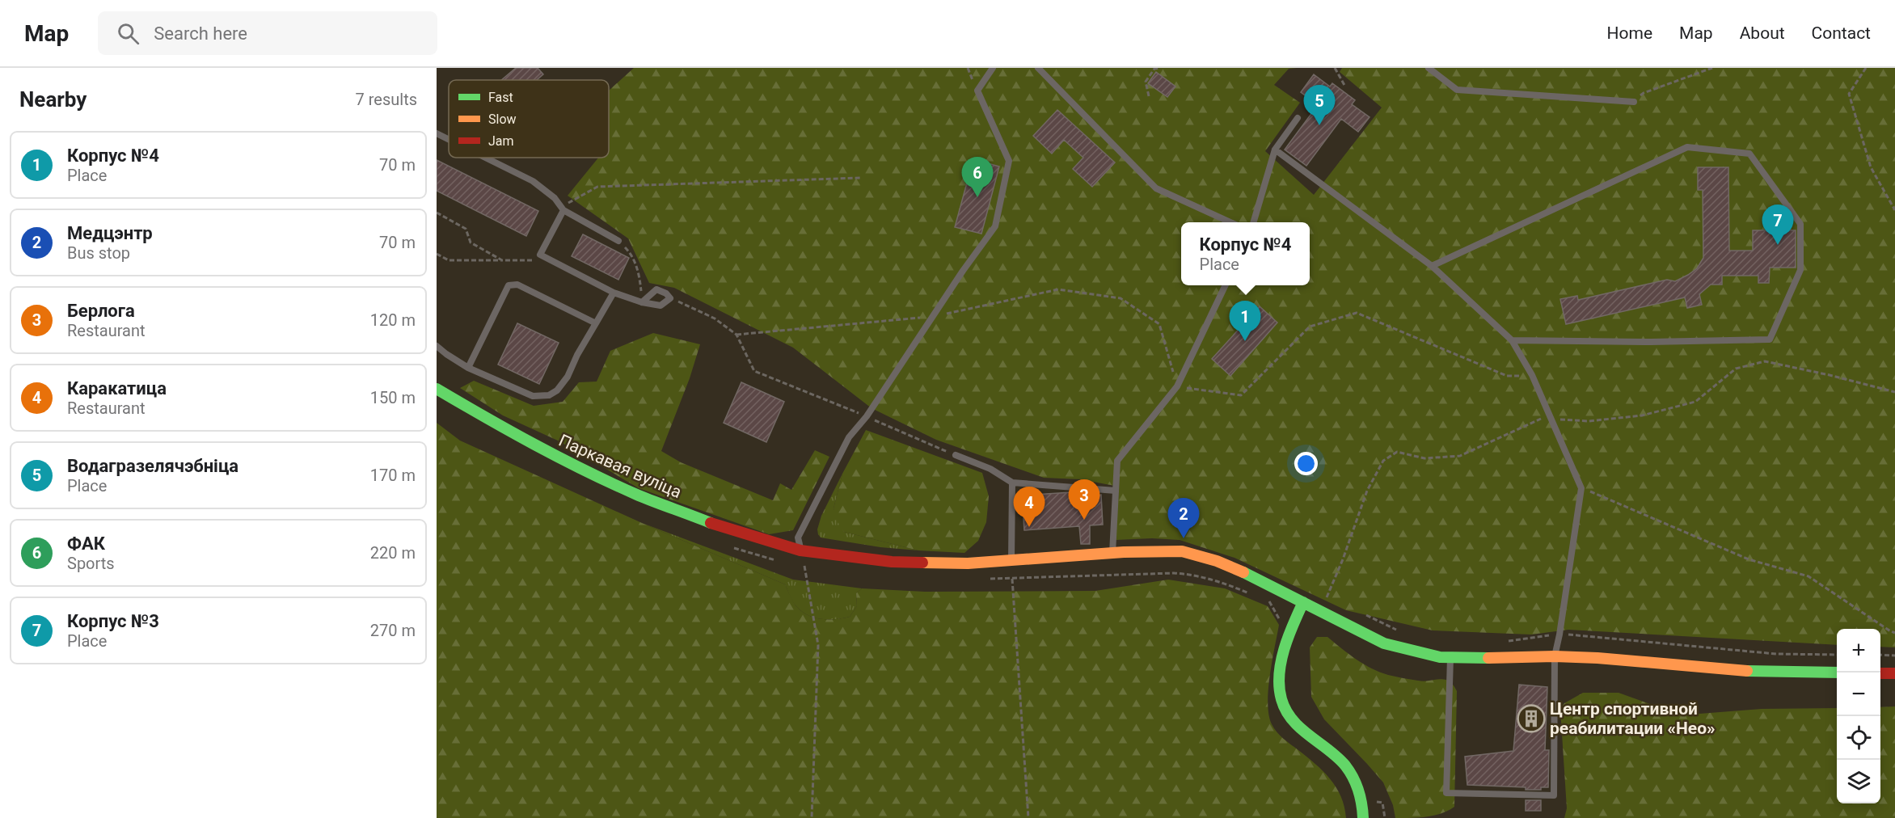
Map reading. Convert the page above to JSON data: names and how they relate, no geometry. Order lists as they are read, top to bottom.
{
  "streets": {
    "street": ["Паркавая вуліца"]
  },
  "places": {
    "building": ["Центр спортивной реабилитации «Нео»"]
  },
  "legend": ["Fast", "Slow", "Jam"],
  "page": {
    "header": "Map",
    "search": "Search here",
    "nav": [
      "Home",
      "Map",
      "About",
      "Contact"
    ],
    "heading": ["Nearby", "7 results"],
    "pins": [
      "5",
      "6",
      "7",
      "1",
      "3",
      "4",
      "2"
    ],
    "list": [
      {
        "mark": "1",
        "name": "Корпус №4",
        "note": "Place",
        "value": "70 m"
      },
      {
        "mark": "2",
        "name": "Медцэнтр",
        "note": "Bus stop",
        "value": "70 m"
      },
      {
        "mark": "3",
        "name": "Берлога",
        "note": "Restaurant",
        "value": "120 m"
      },
      {
        "mark": "4",
        "name": "Каракатица",
        "note": "Restaurant",
        "value": "150 m"
      },
      {
        "mark": "5",
        "name": "Водагразелячэбніца",
        "note": "Place",
        "value": "170 m"
      },
      {
        "mark": "6",
        "name": "ФАК",
        "note": "Sports",
        "value": "220 m"
      },
      {
        "mark": "7",
        "name": "Корпус №3",
        "note": "Place",
        "value": "270 m"
      }
    ],
    "popup": ["Корпус №4", "Place"],
    "map_buttons": ["+", "−"]
  }
}
